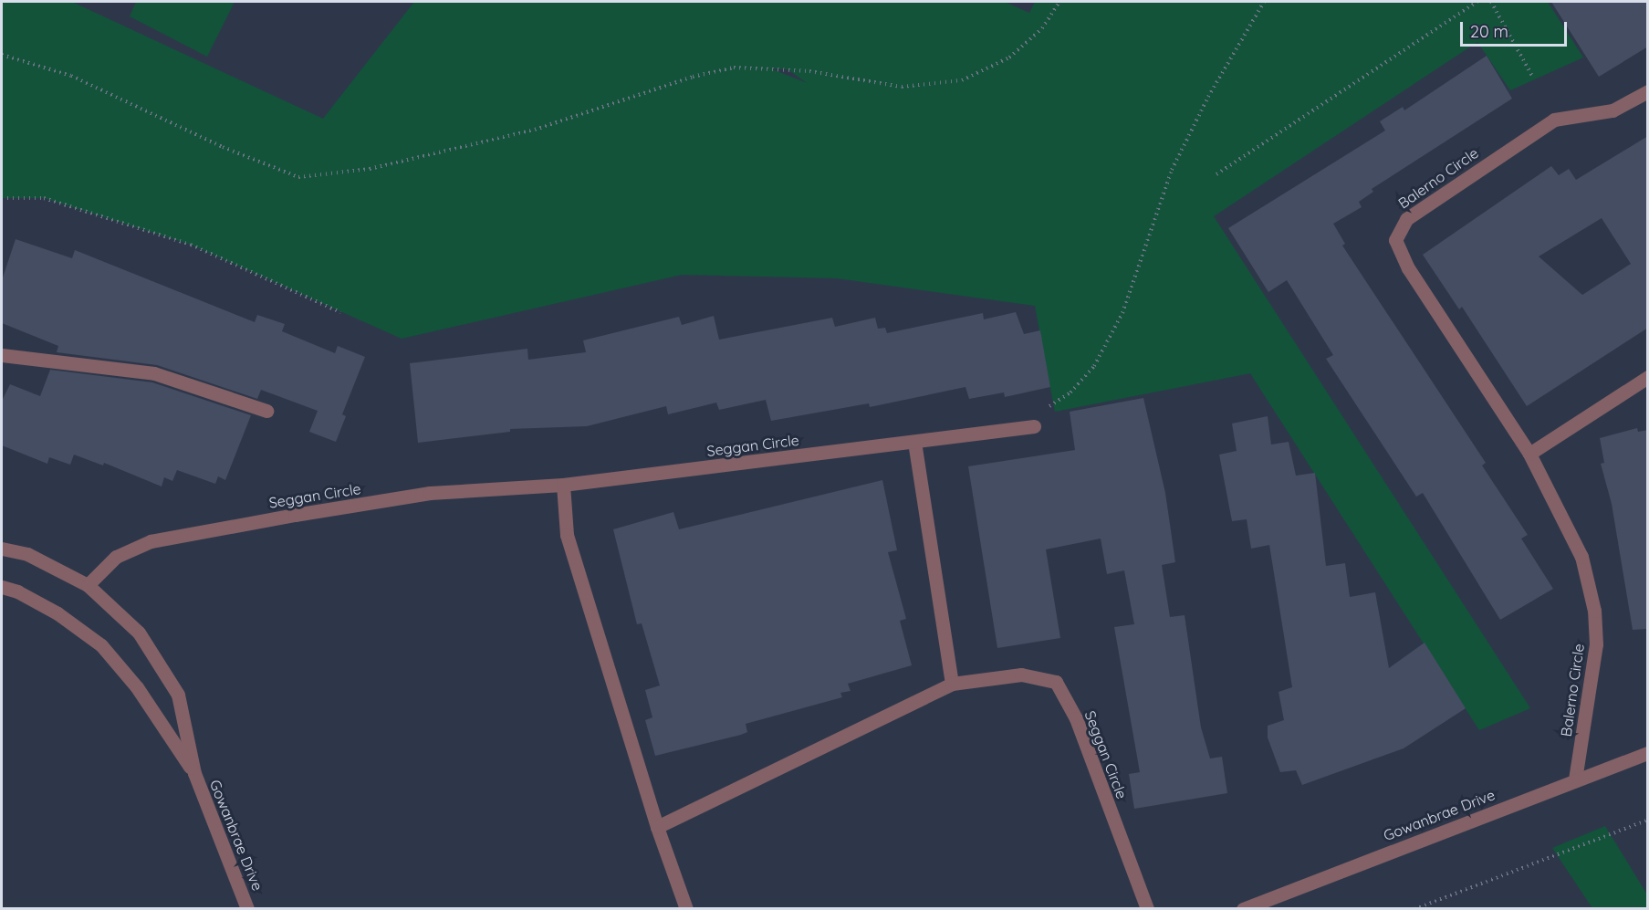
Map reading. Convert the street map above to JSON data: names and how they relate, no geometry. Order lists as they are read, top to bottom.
{
  "streets": {
    "street": ["Balerno Circle", "Seggan Circle", "Gowanbrae Drive"]
  },
  "crossings": [
    ["Balerno Circle", "Gowanbrae Drive"],
    ["Seggan Circle", "Gowanbrae Drive"]
  ],
  "scale_bar": "20 m"
}
